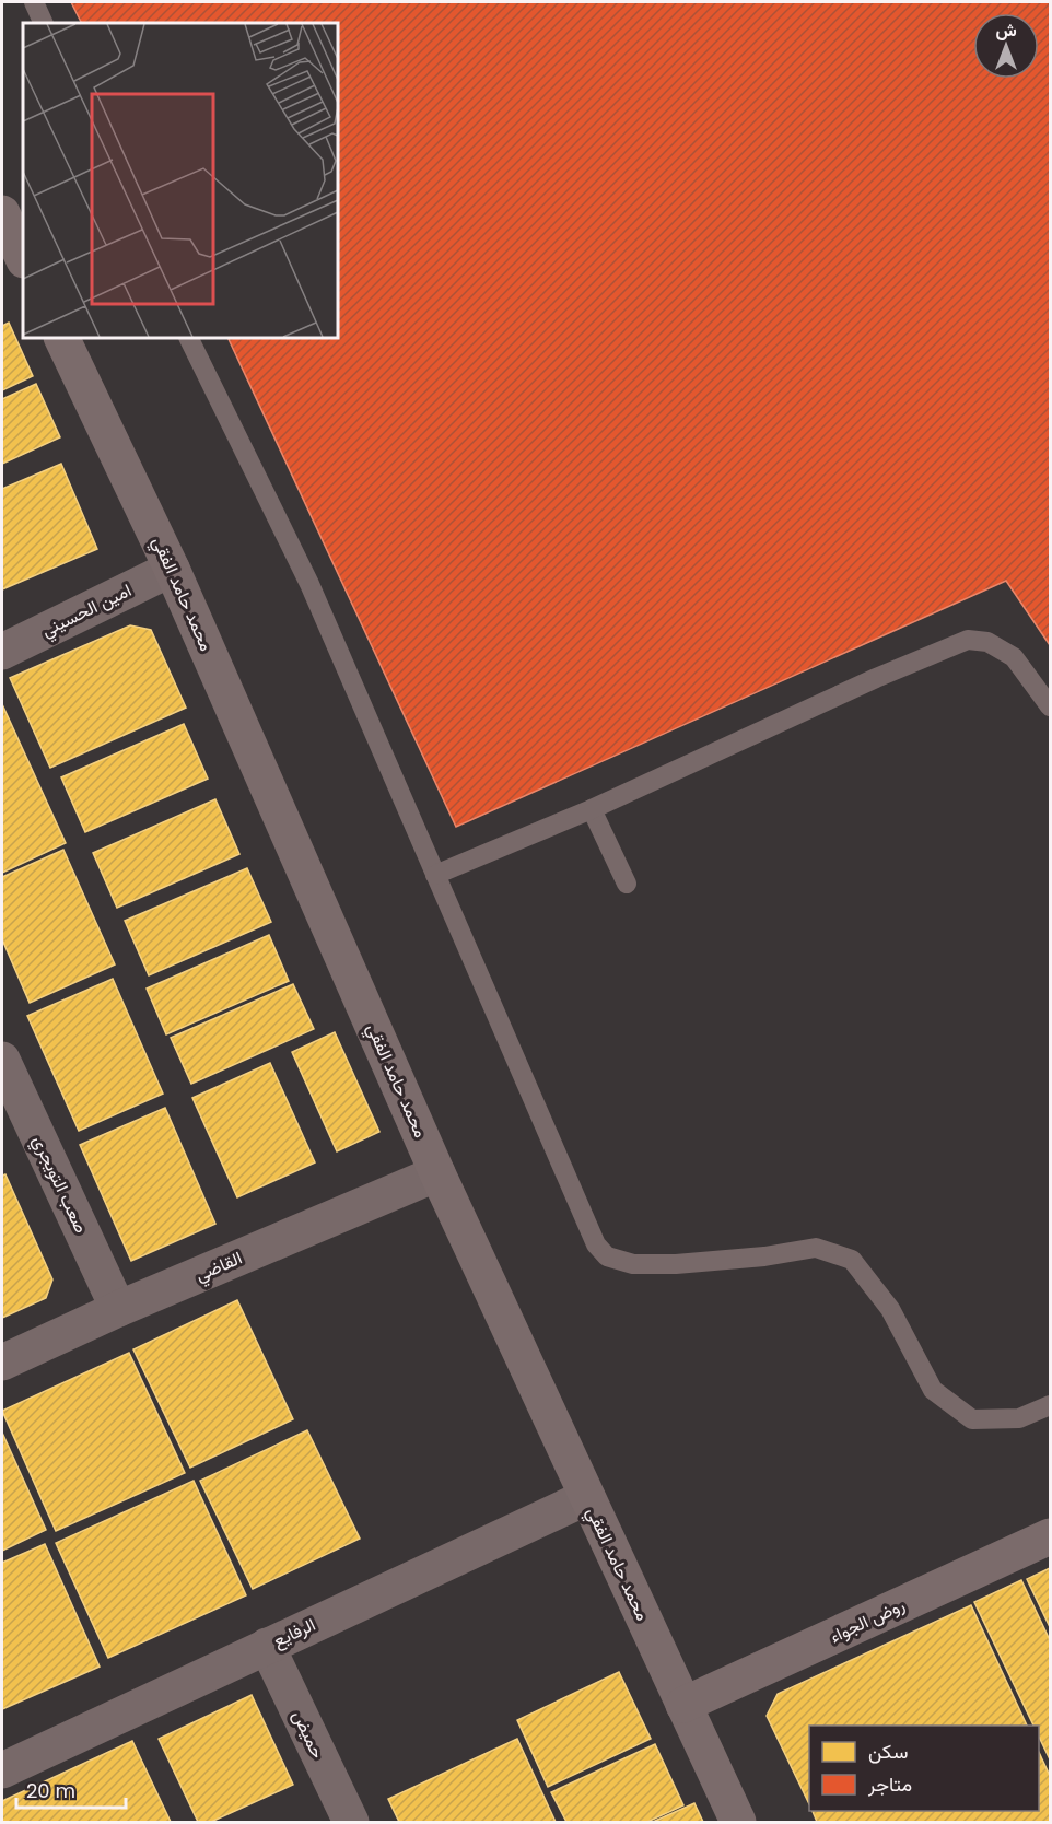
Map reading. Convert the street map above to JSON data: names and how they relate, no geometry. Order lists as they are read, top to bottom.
{
  "streets": {
    "street": [
      "محمد حامد الفقي",
      "امين الحسيني",
      "صعب التويجري",
      "القاضي",
      "روض الجواء",
      "الرفايع",
      "حميض"
    ]
  },
  "crossings": [
    ["محمد حامد الفقي", "امين الحسيني"],
    ["محمد حامد الفقي", "القاضي"],
    ["محمد حامد الفقي", "روض الجواء"],
    ["محمد حامد الفقي", "الرفايع"],
    ["صعب التويجري", "القاضي"],
    ["الرفايع", "حميض"]
  ],
  "legend": ["سكن", "متاجر"],
  "scale_bar": "20 m",
  "north": "top"
}
